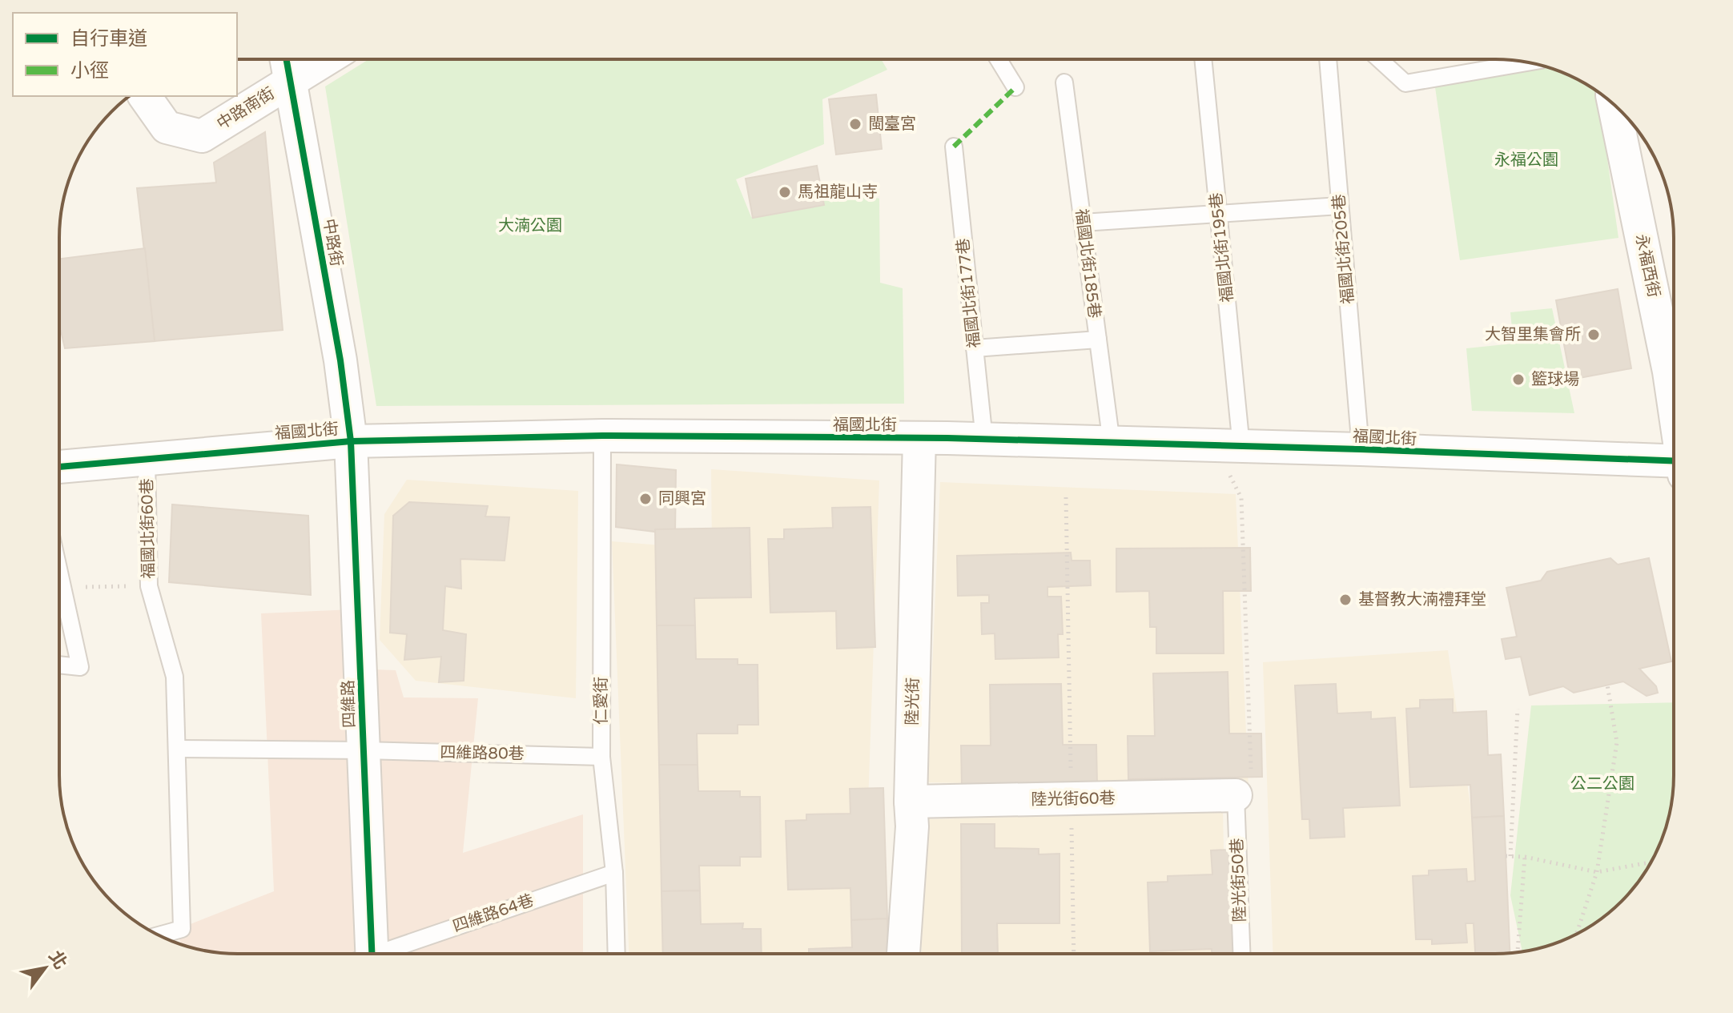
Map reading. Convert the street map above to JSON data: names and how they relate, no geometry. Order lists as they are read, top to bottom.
{
  "streets": {
    "street": [
      "中路南街",
      "中路街",
      "永福西街",
      "福國北街",
      "陸光街",
      "四維路",
      "陸光街60巷"
    ],
    "lane": [
      "福國北街195巷",
      "福國北街205巷",
      "福國北街185巷",
      "福國北街177巷",
      "福國北街60巷",
      "仁愛街",
      "四維路80巷",
      "陸光街50巷",
      "四維路64巷"
    ]
  },
  "crossings": [
    ["中路南街", "中路街"],
    ["中路街", "福國北街"],
    ["中路街", "四維路"],
    ["福國北街195巷", "福國北街"],
    ["福國北街205巷", "福國北街"],
    ["福國北街185巷", "福國北街"],
    ["福國北街177巷", "福國北街"],
    ["福國北街", "福國北街60巷"],
    ["福國北街", "仁愛街"],
    ["福國北街", "陸光街"],
    ["福國北街", "四維路"],
    ["福國北街60巷", "四維路80巷"],
    ["仁愛街", "四維路80巷"],
    ["仁愛街", "四維路64巷"],
    ["陸光街", "陸光街60巷"],
    ["四維路", "四維路80巷"],
    ["陸光街60巷", "陸光街50巷"]
  ],
  "parks": ["永福公園", "大湳公園", "公二公園"],
  "places": [
    "閩臺宮",
    "馬祖龍山寺",
    "大智里集會所",
    "籃球場",
    "同興宮",
    "基督教大湳禮拜堂"
  ],
  "legend": ["自行車道", "小徑"],
  "north": "top right"
}
